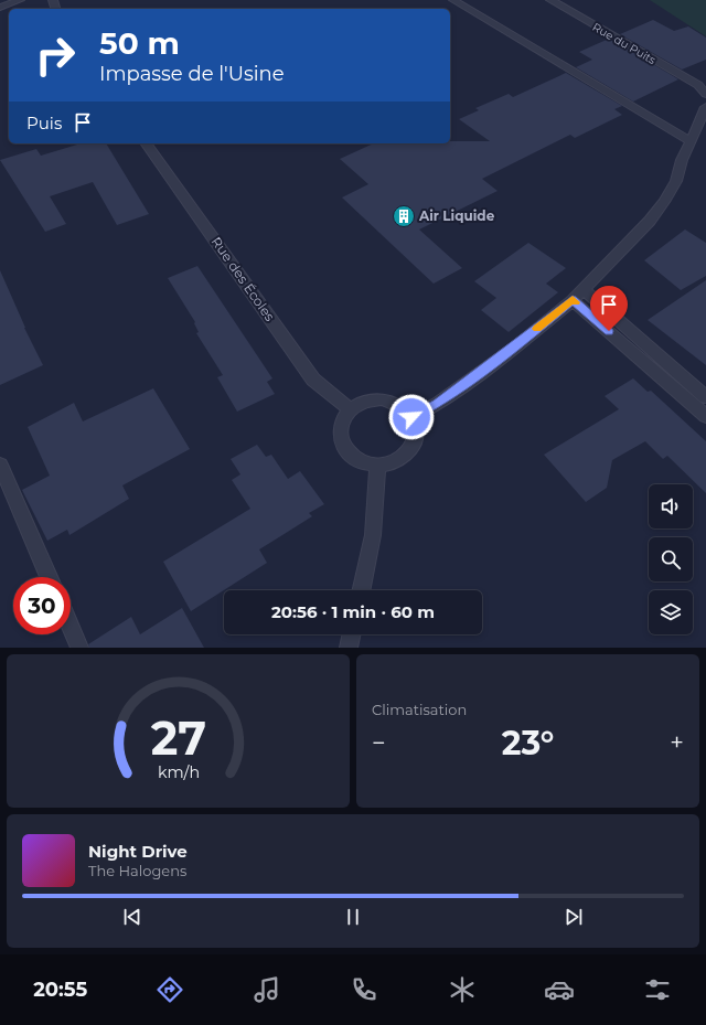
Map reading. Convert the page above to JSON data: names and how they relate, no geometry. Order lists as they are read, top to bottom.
{
  "streets": {
    "street": ["Rue du Puits", "Rue des Écoles"]
  },
  "places": {
    "building": ["Air Liquide"]
  },
  "page": {
    "turn": ["50 m", "Impasse de l'Usine"],
    "then": "Puis",
    "limit": "30",
    "trip": "20:56 · 1 min · 60 m",
    "tile": "Climatisation",
    "heat": ["−", "23°", "+"],
    "song": ["Night Drive", "The Halogens"],
    "tabs": "20:55",
    "gauge": ["27", "km/h"]
  }
}
